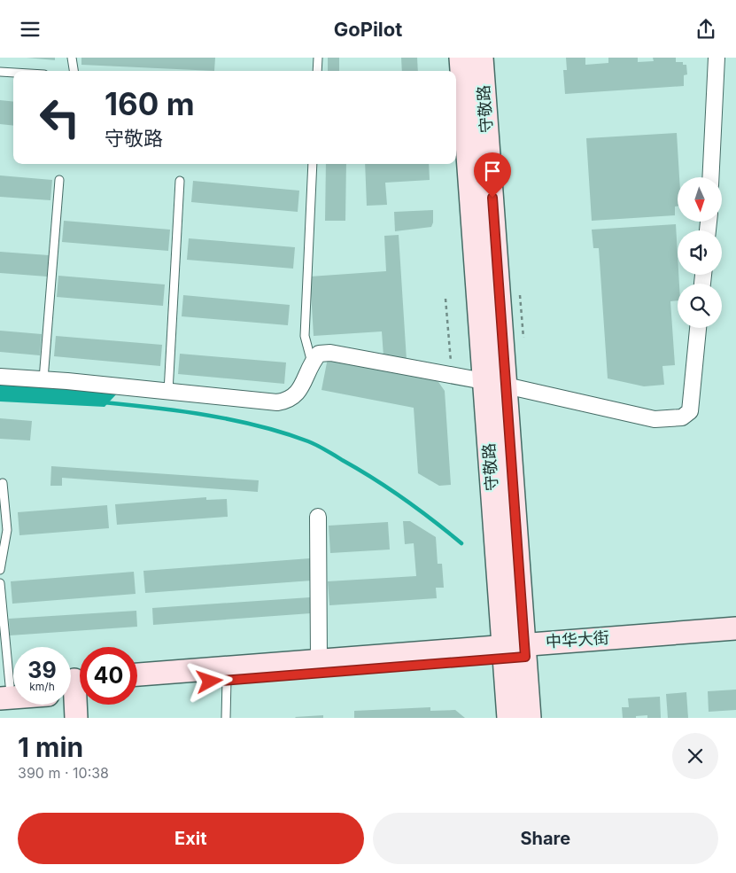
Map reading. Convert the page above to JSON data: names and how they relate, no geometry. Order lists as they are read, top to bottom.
{
  "streets": {
    "main road": ["守敬路", "中华大街"]
  },
  "crossings": [
    ["守敬路", "中华大街"]
  ],
  "north": "bottom",
  "page": {
    "header": "GoPilot",
    "turn": ["160 m", "守敬路"],
    "speed": "39 km/h",
    "limit": "40",
    "heading": ["1 min", "390 m · 10:38"],
    "buttons": ["Exit", "Share"]
  }
}
